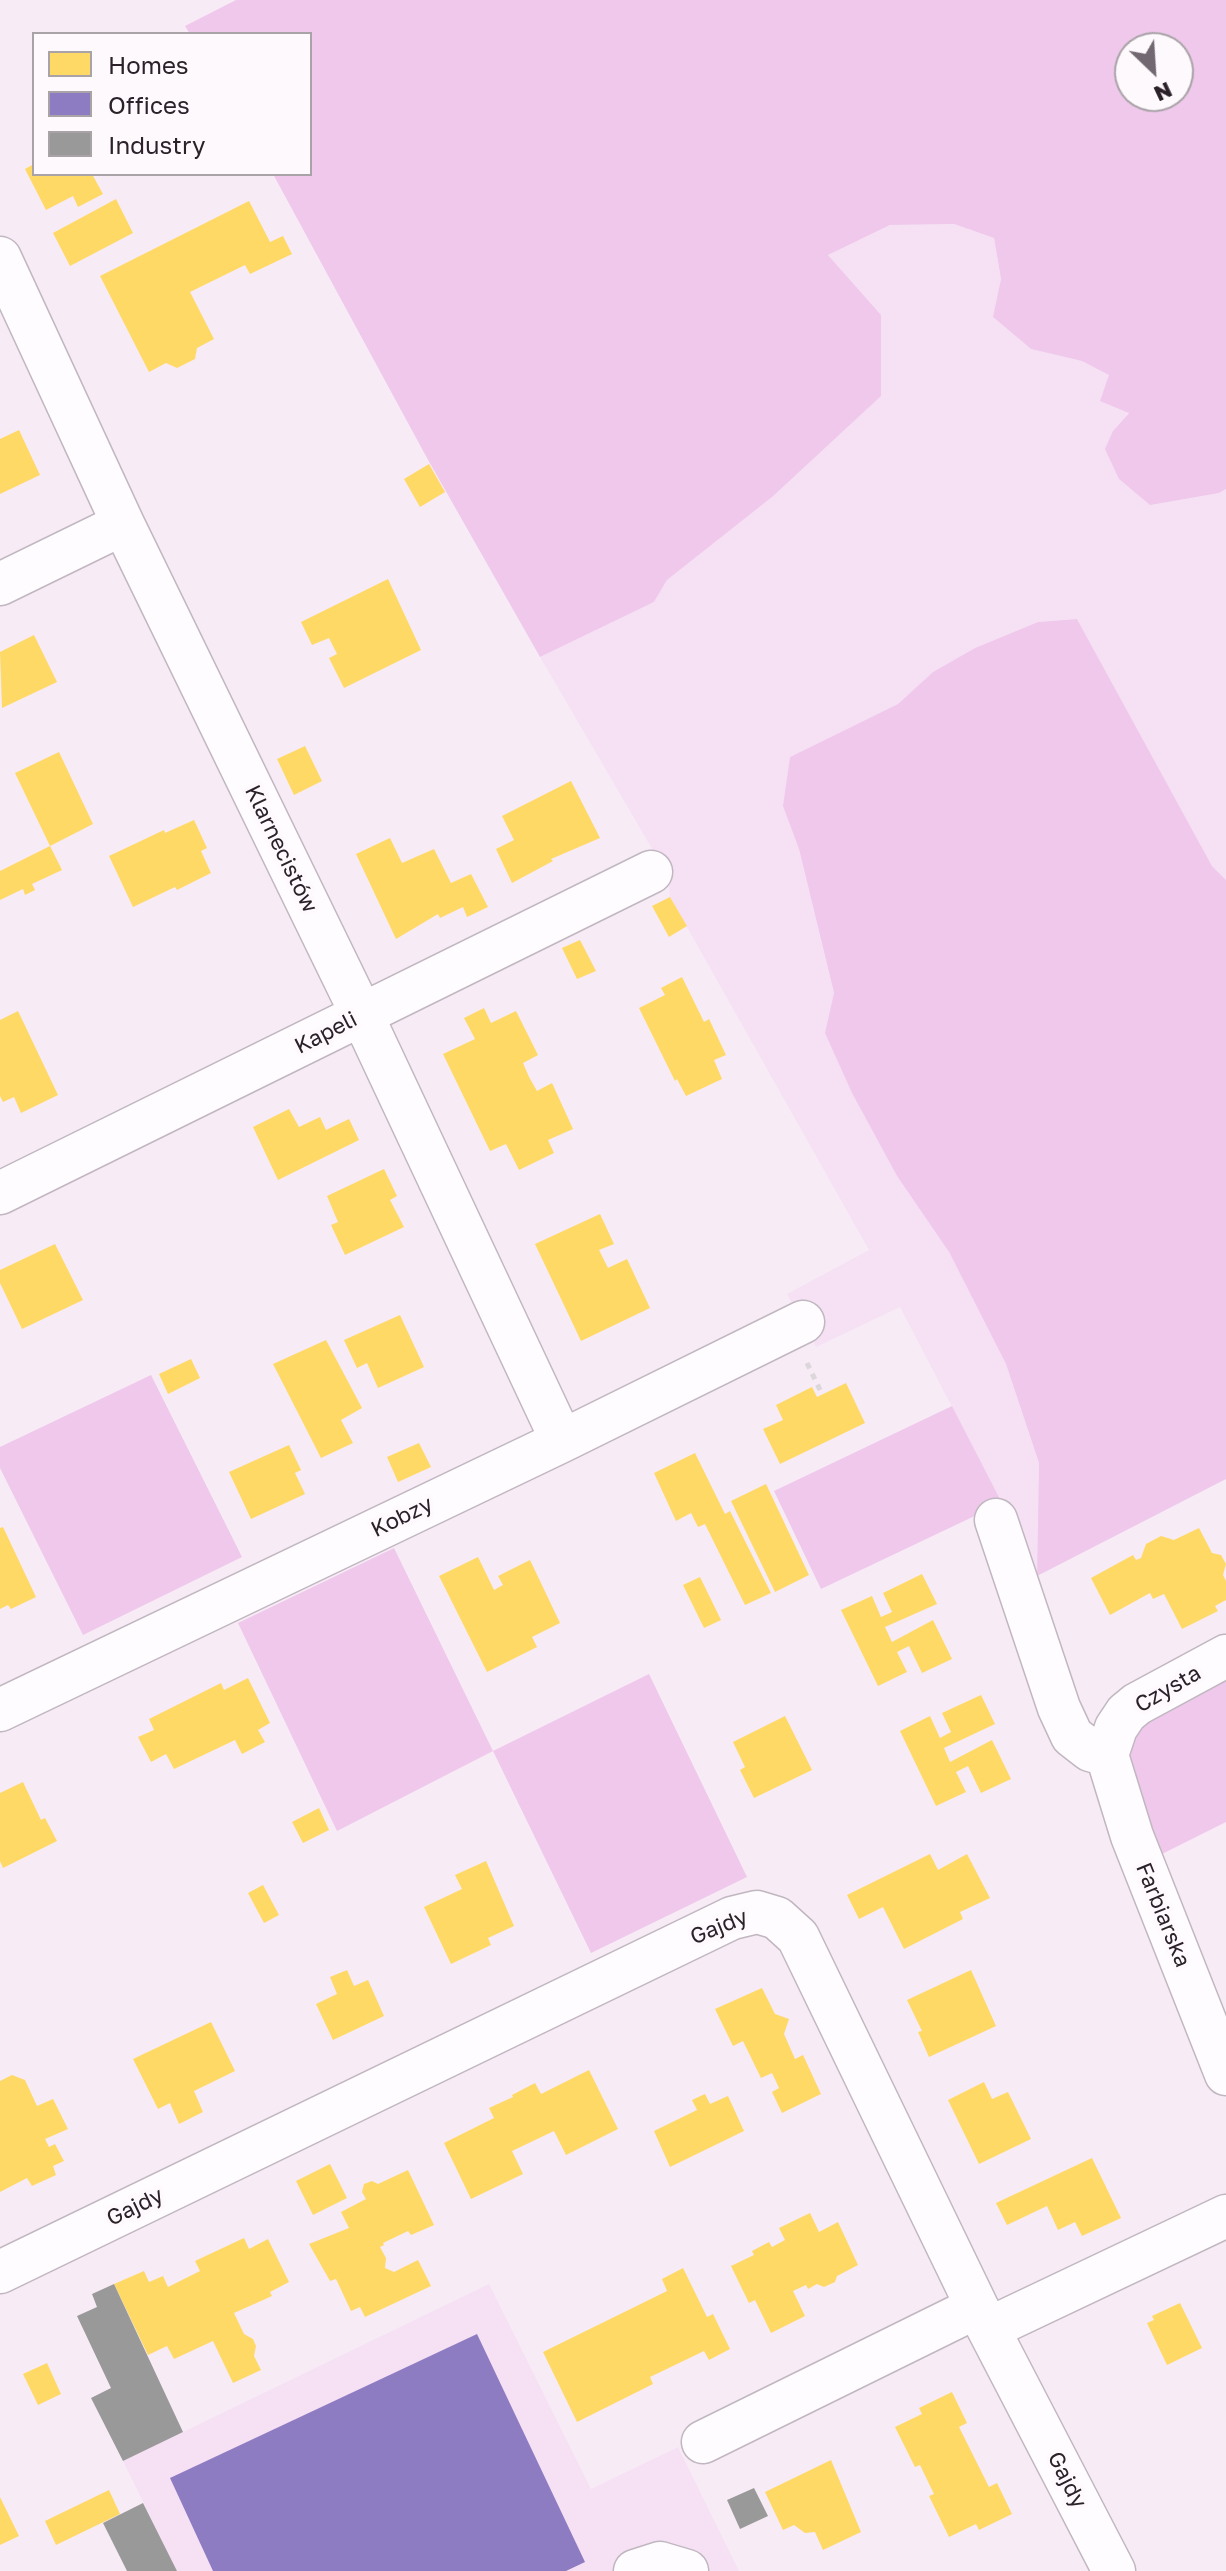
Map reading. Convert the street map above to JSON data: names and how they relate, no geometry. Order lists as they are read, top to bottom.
{
  "streets": {
    "street": [
      "Klarnecistów",
      "Kapeli",
      "Kobzy",
      "Czysta",
      "Farbiarska",
      "Gajdy"
    ]
  },
  "crossings": [
    ["Klarnecistów", "Kapeli"],
    ["Klarnecistów", "Kobzy"],
    ["Czysta", "Farbiarska"]
  ],
  "legend": ["Homes", "Offices", "Industry"],
  "north": "bottom right"
}
